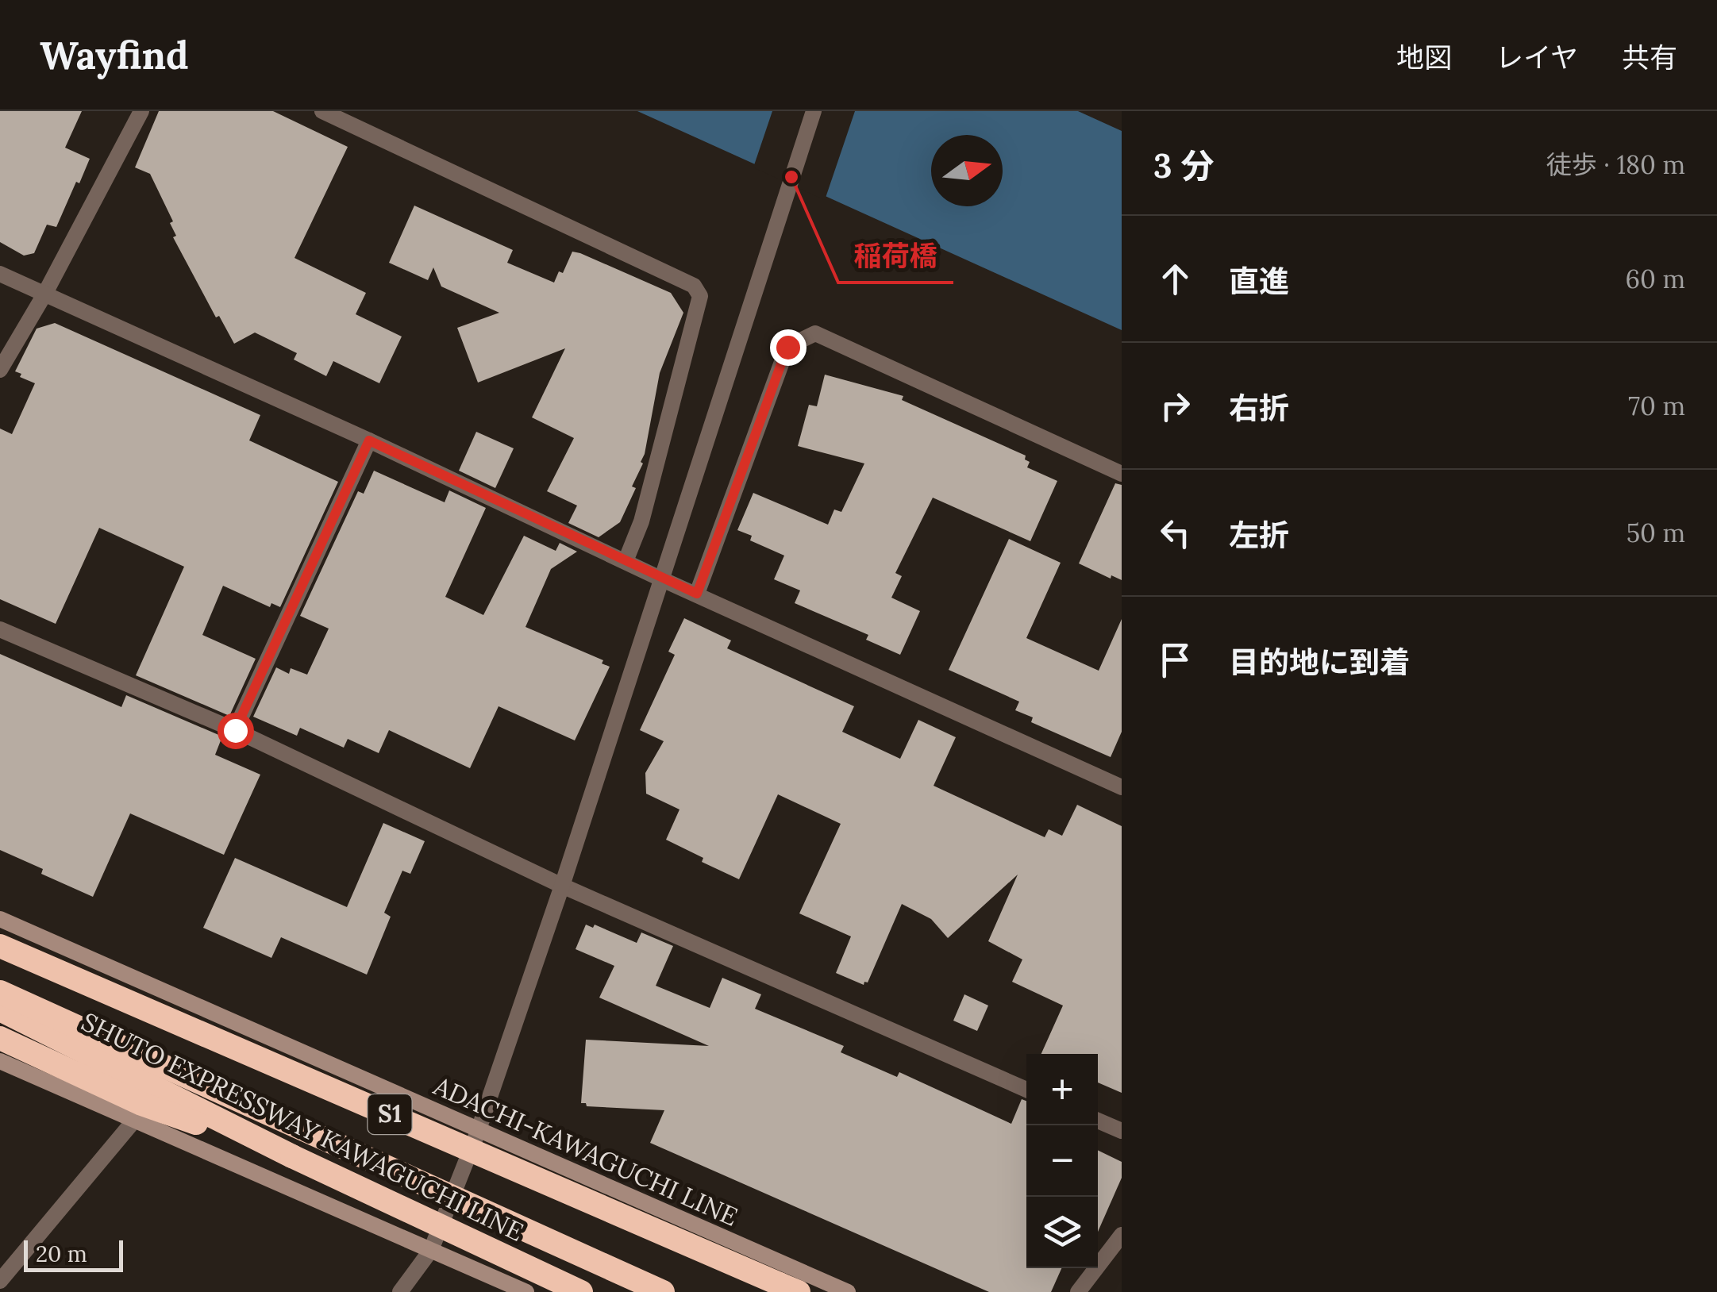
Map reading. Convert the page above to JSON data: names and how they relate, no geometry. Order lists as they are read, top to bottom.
{
  "streets": {
    "highway": ["S1", "SHUTO EXPRESSWAY KAWAGUCHI LINE"],
    "main road": ["ADACHI-KAWAGUCHI LINE"]
  },
  "places": ["稲荷橋"],
  "scale_bar": "20 m",
  "north": "right",
  "page": {
    "header": "Wayfind",
    "nav": ["地図", "レイヤ", "共有"],
    "heading": ["3 分", "徒歩 · 180 m"],
    "list": [
      ["直進", "60 m"],
      ["右折", "70 m"],
      ["左折", "50 m"],
      "目的地に到着"
    ],
    "map_buttons": ["+", "−"],
    "scale": "20 m"
  }
}
